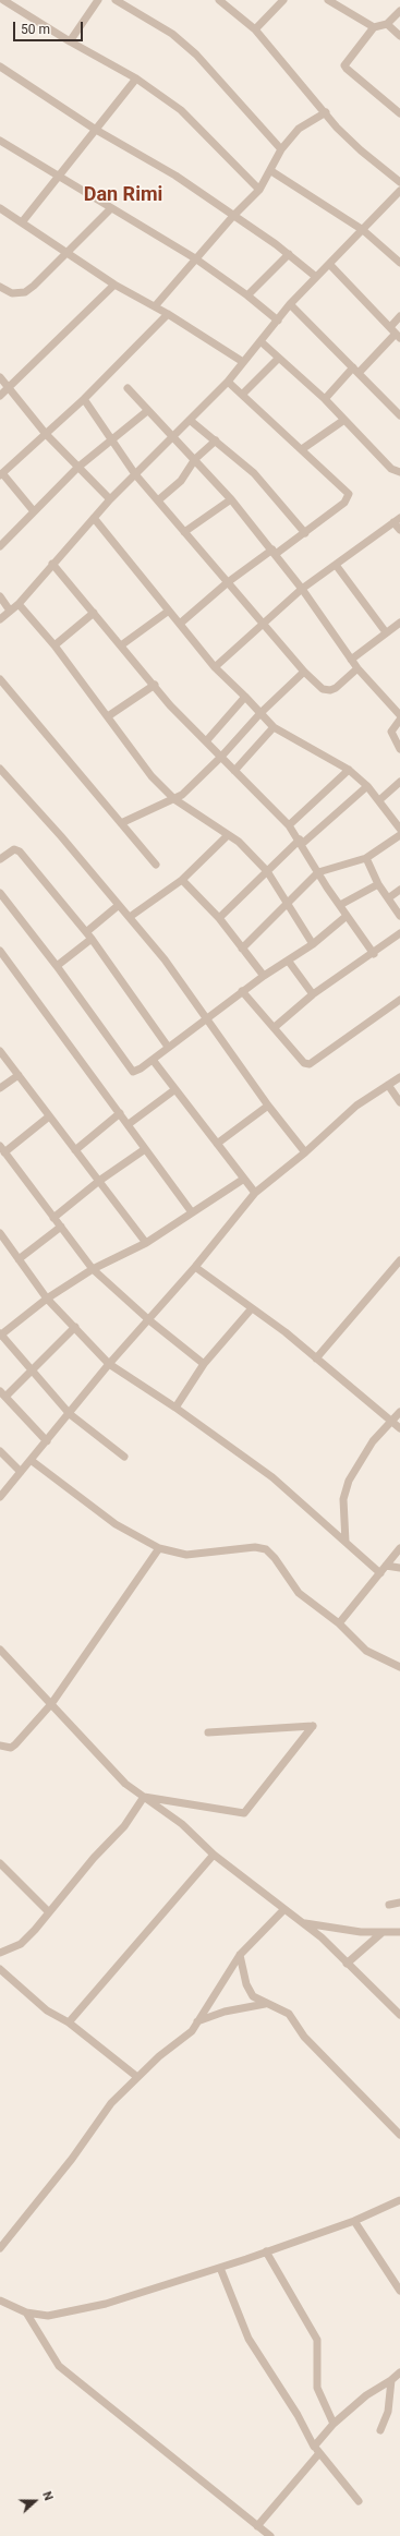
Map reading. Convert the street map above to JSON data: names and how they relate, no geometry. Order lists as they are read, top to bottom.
{
  "districts": ["Dan Rimi"],
  "scale_bar": "50 m",
  "north": "right"
}
